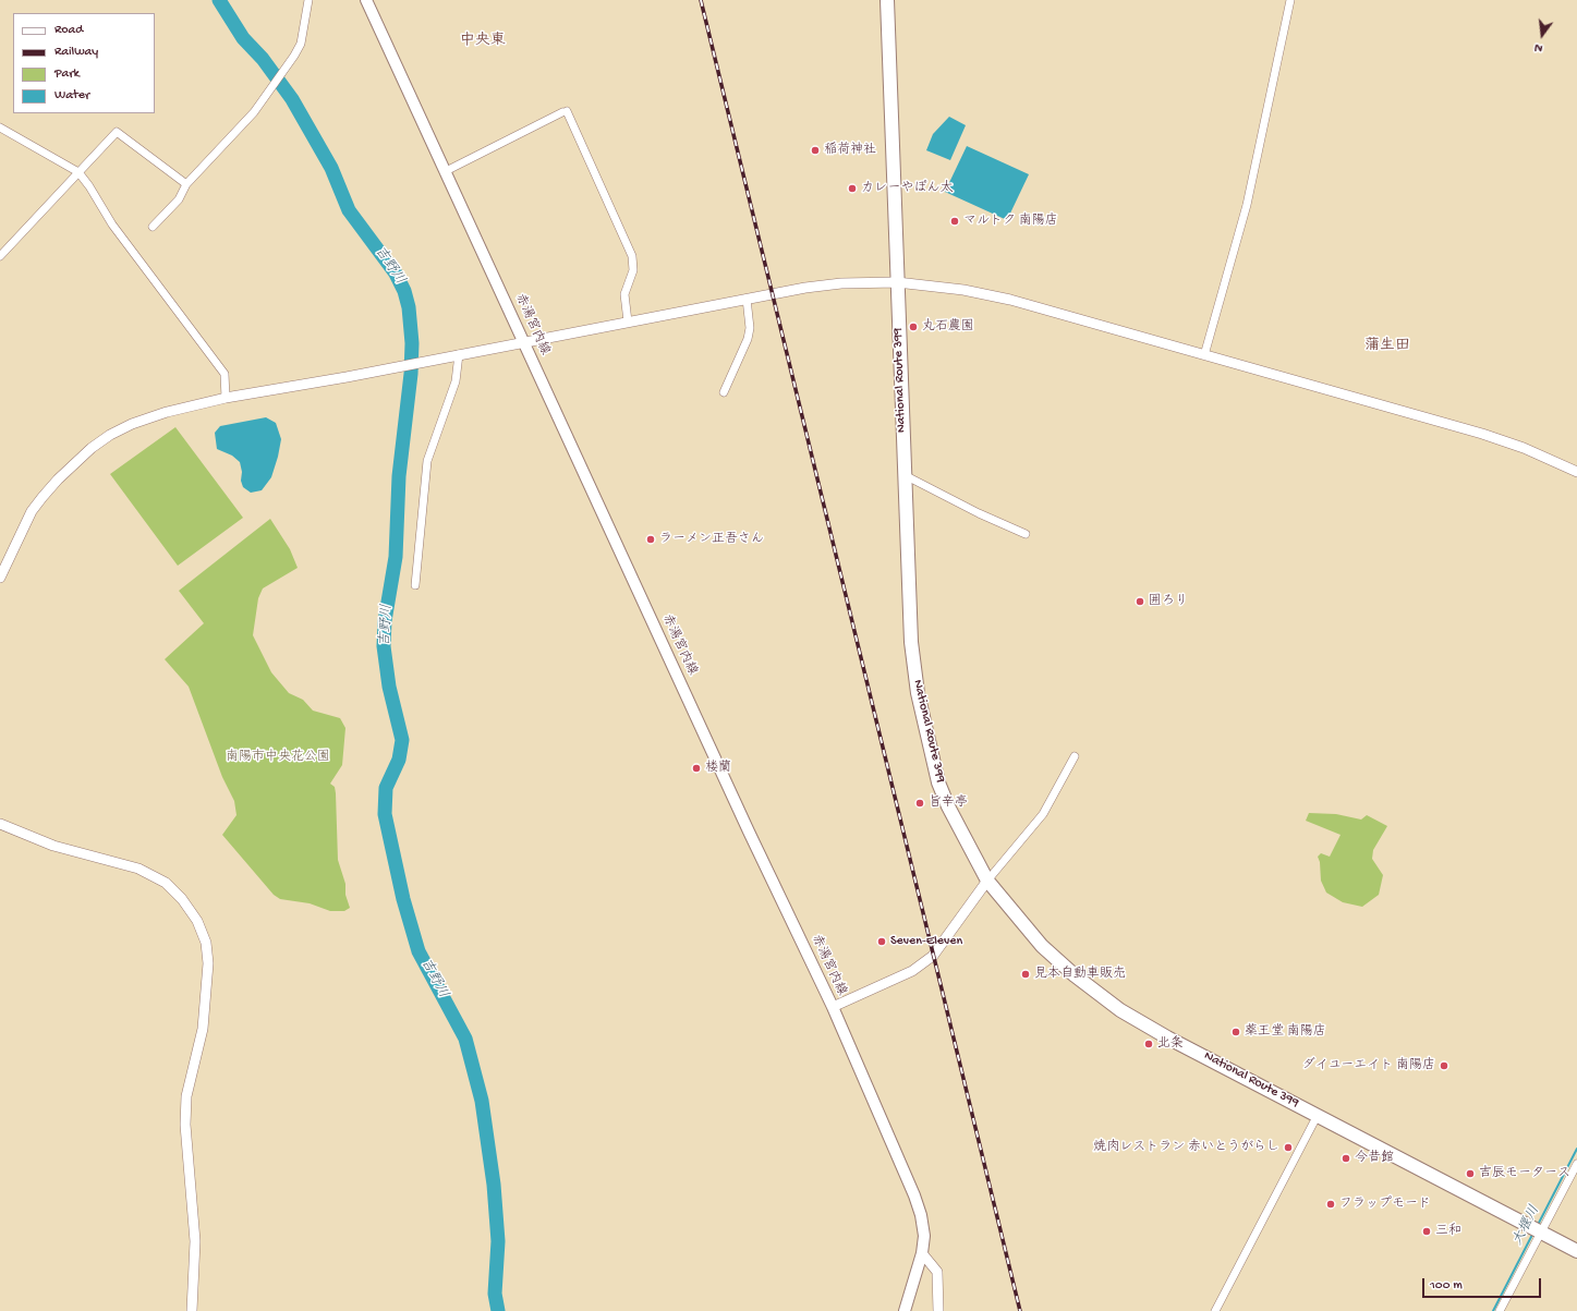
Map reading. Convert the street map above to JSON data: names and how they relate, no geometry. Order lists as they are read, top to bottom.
{
  "streets": {
    "highway": ["National Route 399"],
    "main road": ["赤湯宮内線"]
  },
  "districts": ["中央東", "蒲生田"],
  "water": ["吉野川", "大堰川"],
  "parks": ["南陽市中央花公園"],
  "places": [
    "稲荷神社",
    "カレーやぽん太",
    "マルトク 南陽店",
    "丸石農園",
    "ラーメン正吾さん",
    "囲ろり",
    "楼蘭",
    "旨辛亭",
    "Seven-Eleven",
    "見本自動車販売",
    "薬王堂 南陽店",
    "北条",
    "ダイユーエイト 南陽店",
    "焼肉レストラン 赤いとうがらし",
    "今昔館",
    "吉辰モータース",
    "フラップモード",
    "三和"
  ],
  "legend": [
    "Road",
    "Railway",
    "Park",
    "Water"
  ],
  "scale_bar": "100 m",
  "north": "bottom"
}
